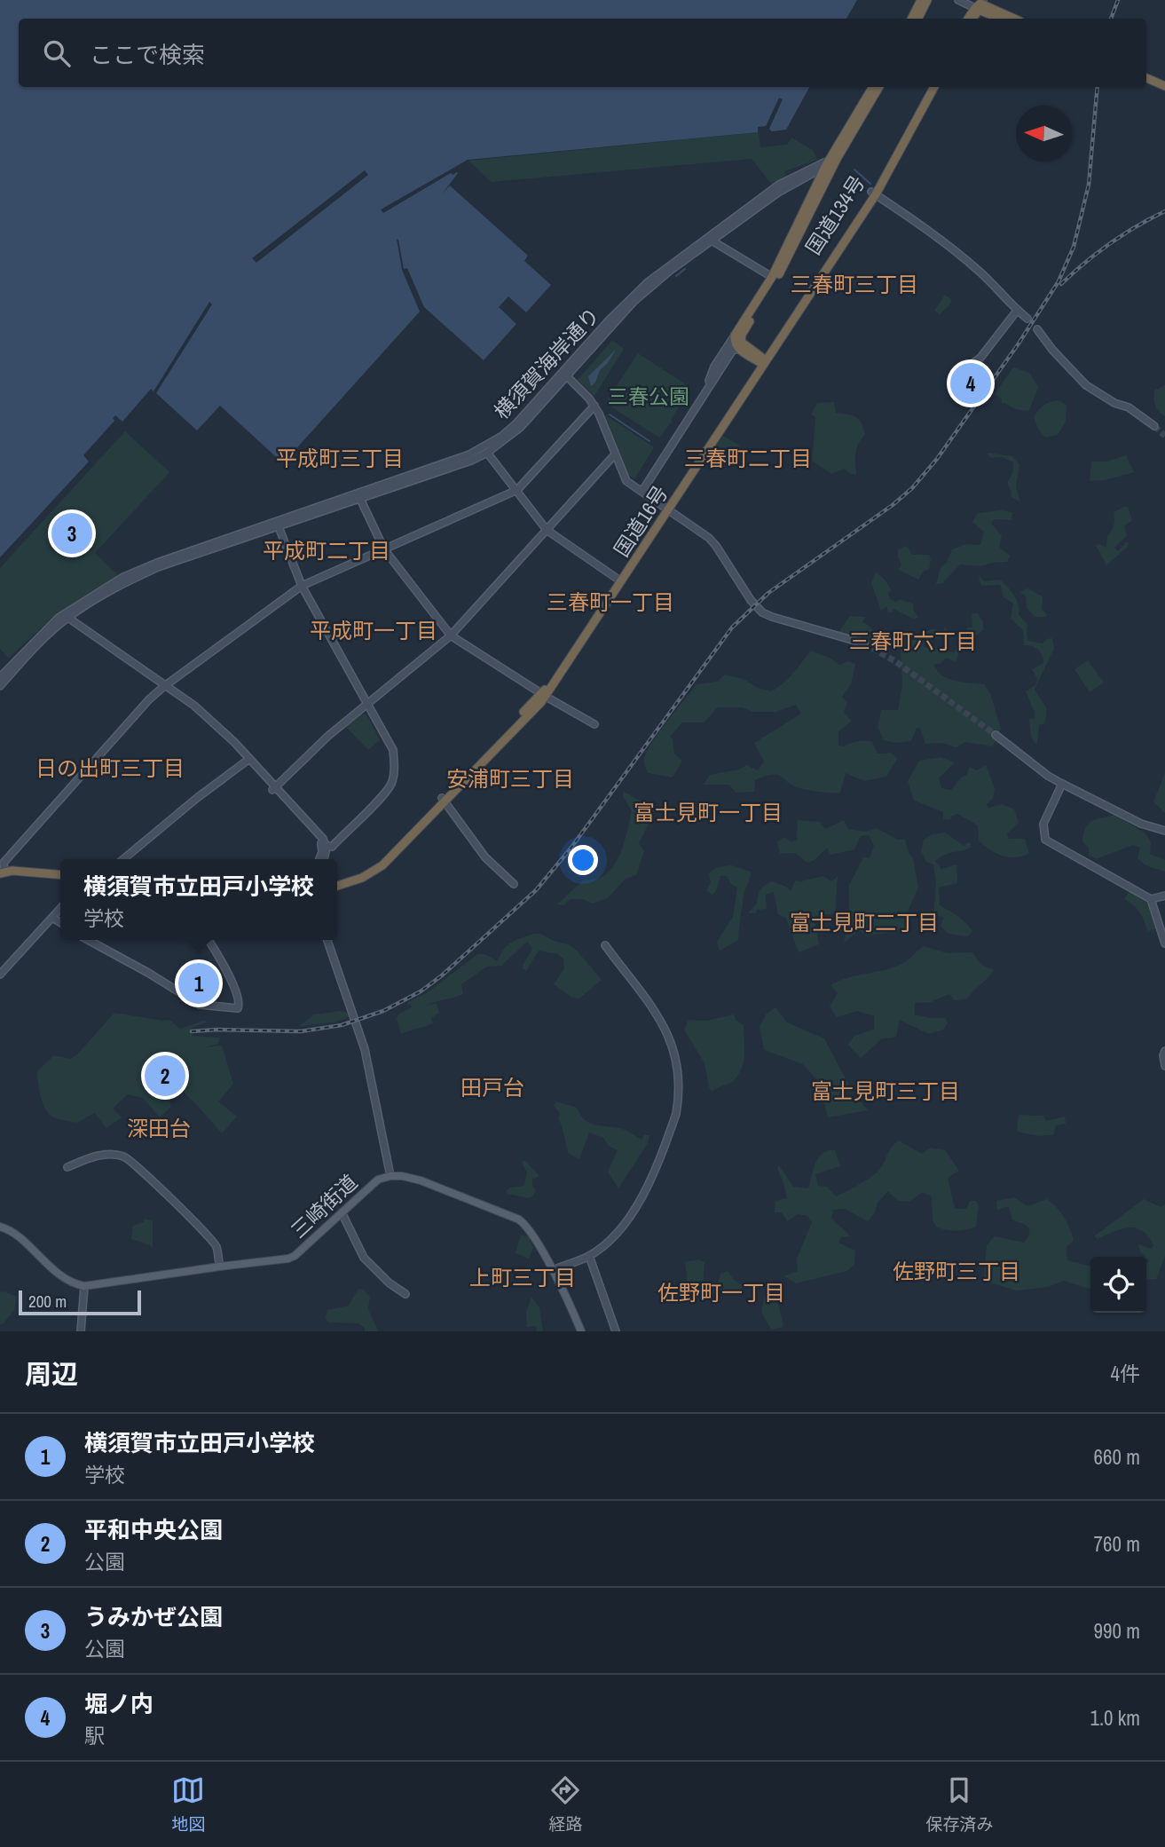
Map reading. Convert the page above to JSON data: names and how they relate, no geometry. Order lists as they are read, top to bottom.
{
  "streets": {
    "highway": ["国道134号", "国道16号"],
    "main road": ["三崎街道"],
    "street": ["横須賀海岸通り"]
  },
  "crossings": [
    ["国道134号", "国道16号"]
  ],
  "districts": [
    "三春町三丁目",
    "平成町三丁目",
    "三春町二丁目",
    "平成町二丁目",
    "三春町一丁目",
    "平成町一丁目",
    "三春町六丁目",
    "日の出町三丁目",
    "安浦町三丁目",
    "富士見町一丁目",
    "富士見町二丁目",
    "田戸台",
    "富士見町三丁目",
    "深田台",
    "佐野町三丁目",
    "上町三丁目",
    "佐野町一丁目"
  ],
  "parks": ["三春公園"],
  "scale_bar": "200 m",
  "north": "left",
  "page": {
    "search": "ここで検索",
    "pins": [
      "4",
      "3",
      "1",
      "2"
    ],
    "popup": ["横須賀市立田戸小学校", "学校"],
    "scale": "200 m",
    "heading": ["周辺", "4件"],
    "list": [
      {
        "mark": "1",
        "name": "横須賀市立田戸小学校",
        "note": "学校",
        "value": "660 m"
      },
      {
        "mark": "2",
        "name": "平和中央公園",
        "note": "公園",
        "value": "760 m"
      },
      {
        "mark": "3",
        "name": "うみかぜ公園",
        "note": "公園",
        "value": "990 m"
      },
      {
        "mark": "4",
        "name": "堀ノ内",
        "note": "駅",
        "value": "1.0 km"
      }
    ],
    "nav": ["地図", "経路", "保存済み"]
  }
}
